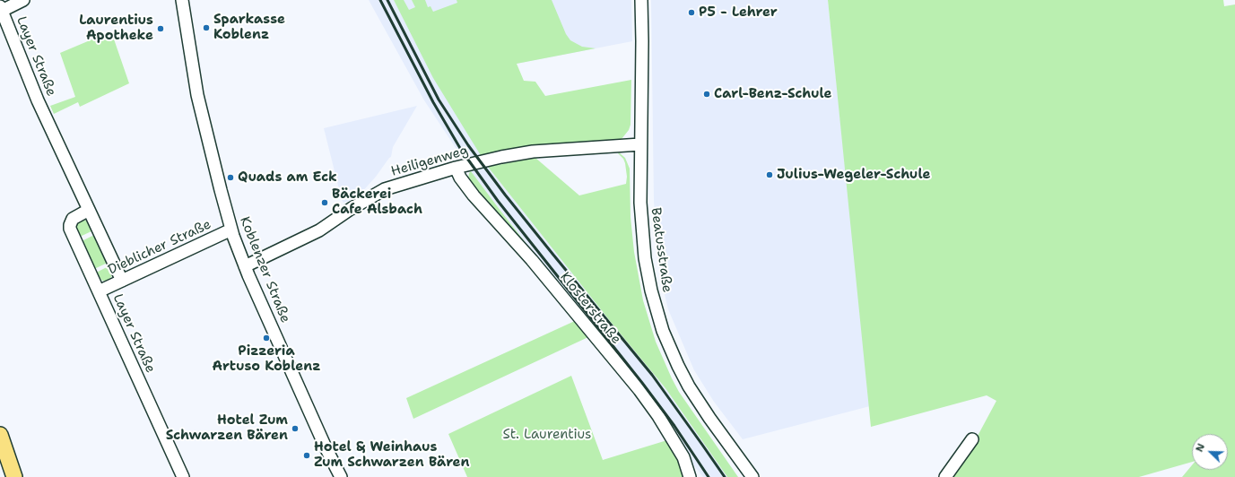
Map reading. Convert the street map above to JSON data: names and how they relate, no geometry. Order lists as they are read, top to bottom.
{
  "streets": {
    "street": [
      "Layer Straße",
      "Heiligenweg",
      "Dieblicher Straße",
      "Beatusstraße",
      "Koblenzer Straße",
      "Klosterstraße"
    ]
  },
  "crossings": [
    ["Layer Straße", "Dieblicher Straße"],
    ["Heiligenweg", "Beatusstraße"],
    ["Heiligenweg", "Koblenzer Straße"],
    ["Heiligenweg", "Klosterstraße"],
    ["Dieblicher Straße", "Koblenzer Straße"]
  ],
  "parks": ["St. Laurentius"],
  "places": [
    "P5 - Lehrer",
    "Sparkasse Koblenz",
    "Laurentius Apotheke",
    "Carl-Benz-Schule",
    "Julius-Wegeler-Schule",
    "Quads am Eck",
    "Bäckerei Cafe Alsbach",
    "Pizzeria Artuso Koblenz",
    "Hotel Zum Schwarzen Bären",
    "Hotel & Weinhaus Zum Schwarzen Bären"
  ],
  "north": "top left"
}
